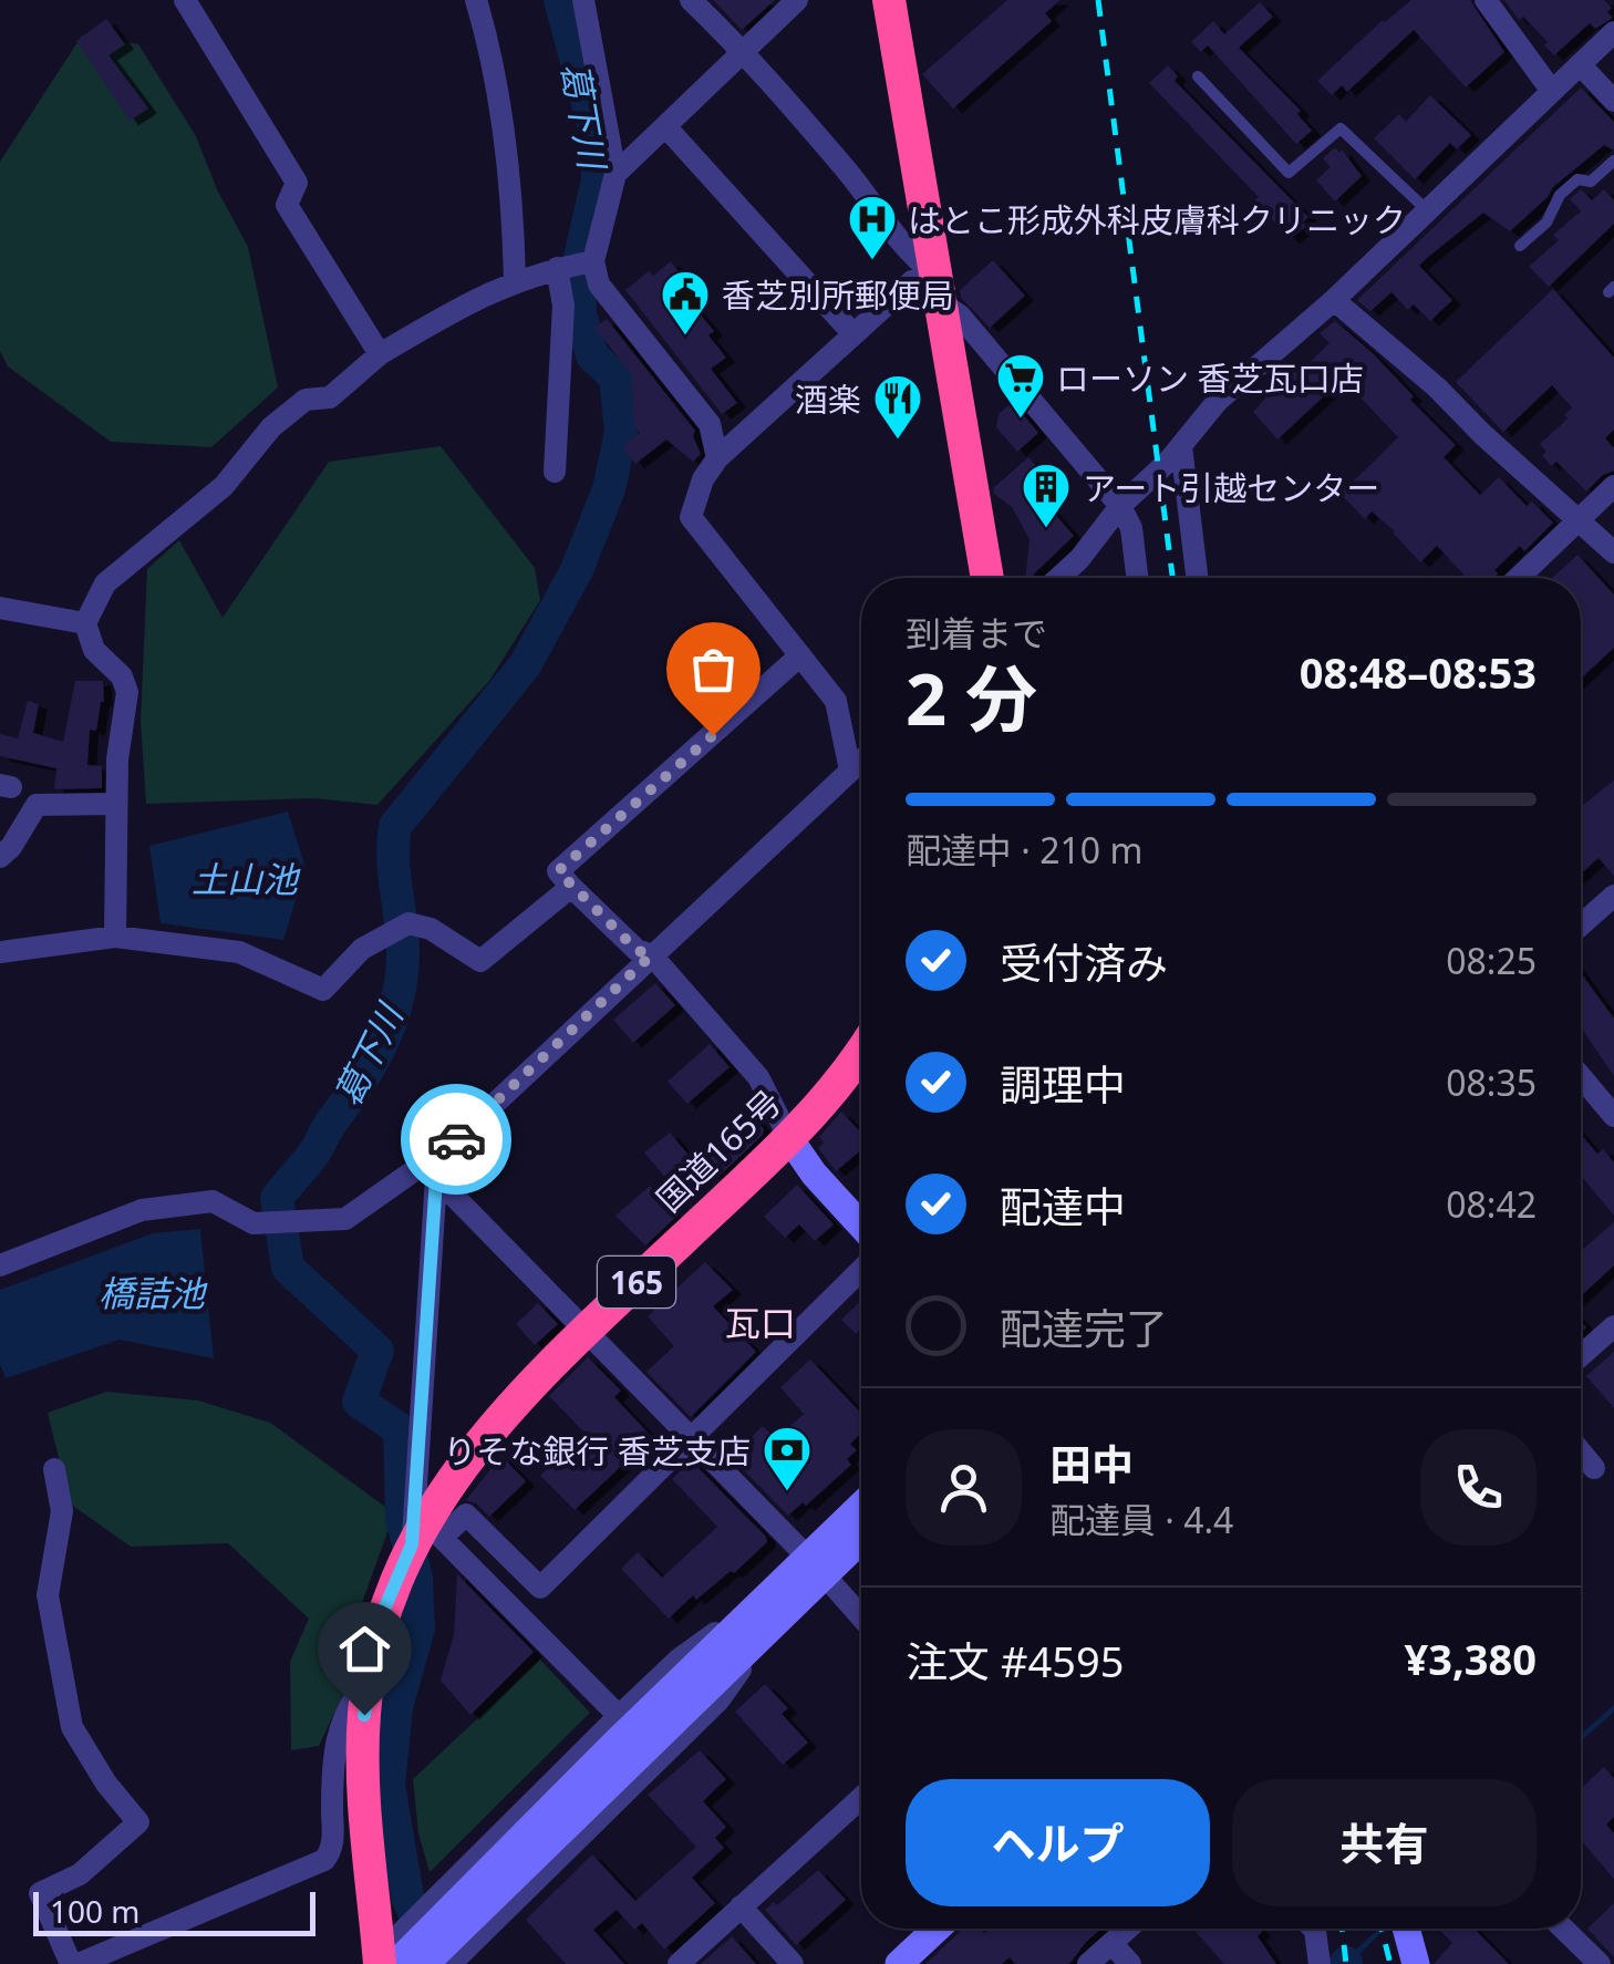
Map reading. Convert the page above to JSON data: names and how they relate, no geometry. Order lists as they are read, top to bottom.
{
  "streets": {
    "highway": ["国道165号", "165"]
  },
  "districts": ["瓦口"],
  "water": ["葛下川", "土山池", "橋詰池"],
  "places": {
    "hospital": ["はとこ形成外科皮膚科クリニック"],
    "public building": ["香芝別所郵便局"],
    "supermarket": ["ローソン 香芝瓦口店"],
    "restaurant": ["酒楽"],
    "building": ["アート引越センター"],
    "bank": ["りそな銀行 香芝支店"]
  },
  "scale_bar": "100 m",
  "page": {
    "heading": ["2 分", "到着まで", "08:48–08:53"],
    "panel": [
      "田中",
      "配達員 · 4.4",
      "注文 #4595",
      "¥3,380"
    ],
    "bar": "配達中 · 210 m",
    "list": [
      ["受付済み", "08:25"],
      ["調理中", "08:35"],
      ["配達中", "08:42"],
      "配達完了"
    ],
    "buttons": ["ヘルプ", "共有"],
    "scale": "100 m"
  }
}
